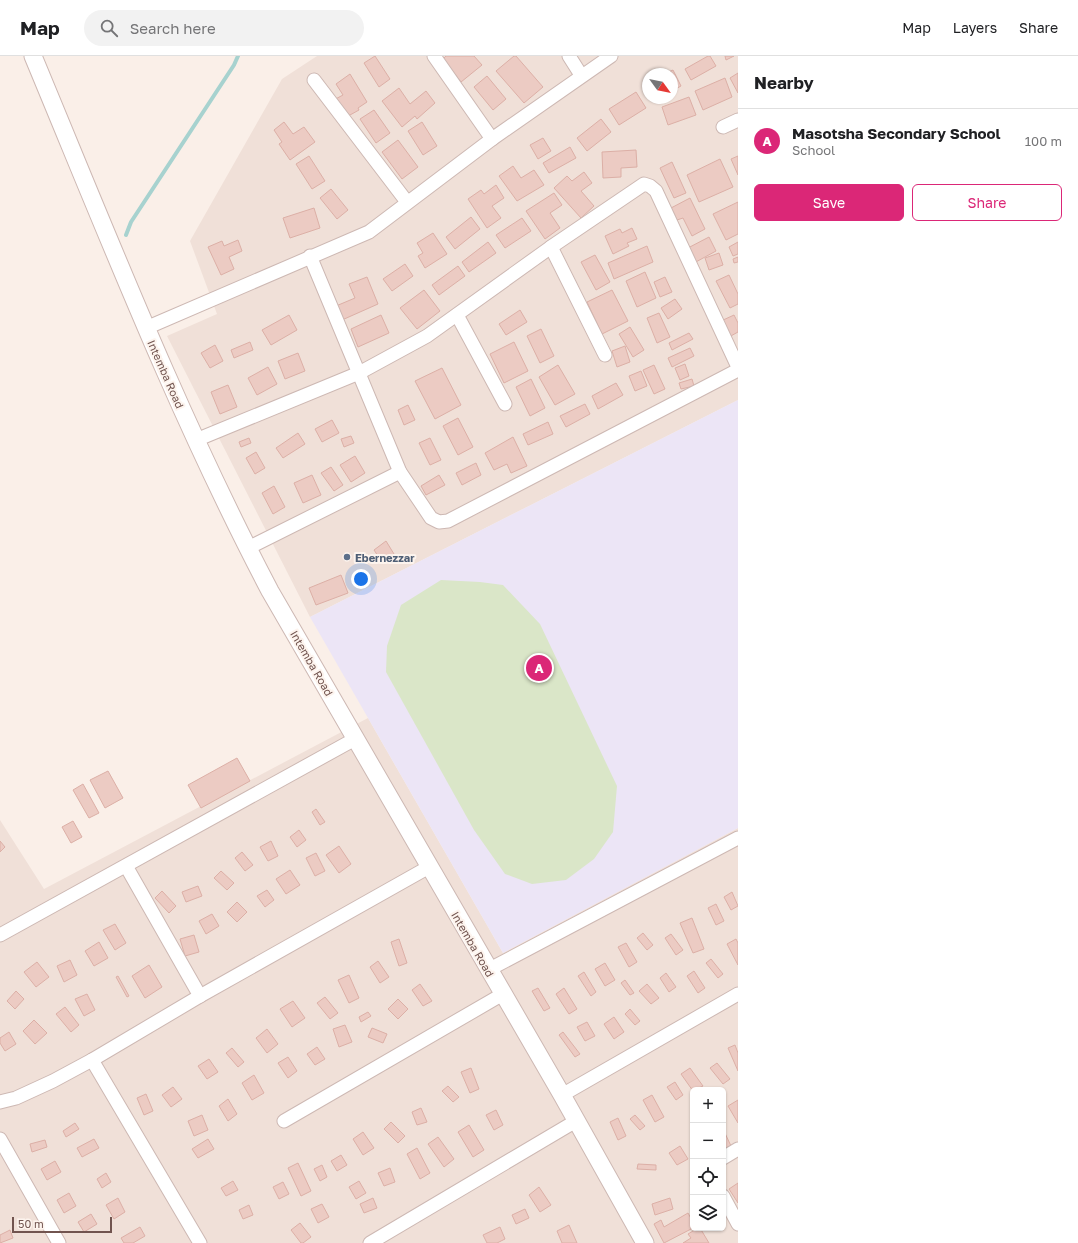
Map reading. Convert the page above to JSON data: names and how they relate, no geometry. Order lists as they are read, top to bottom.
{
  "streets": {
    "street": ["Intemba Road"]
  },
  "places": ["Ebernezzar"],
  "scale_bar": "50 m",
  "north": "bottom right",
  "page": {
    "header": "Map",
    "search": "Search here",
    "nav": ["Map", "Layers", "Share"],
    "heading": "Nearby",
    "list": [
      {
        "mark": "A",
        "name": "Masotsha Secondary School",
        "note": "School",
        "value": "100 m"
      }
    ],
    "buttons": ["Save", "Share"],
    "pins": "A",
    "map_buttons": ["+", "−"],
    "scale": "50 m"
  }
}
